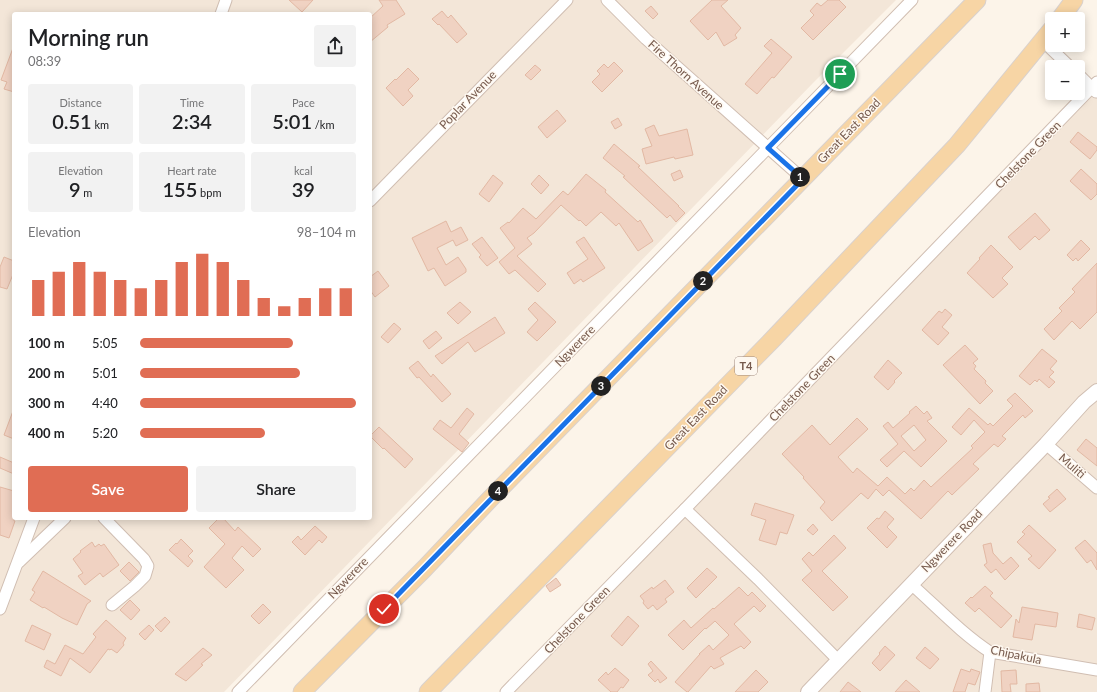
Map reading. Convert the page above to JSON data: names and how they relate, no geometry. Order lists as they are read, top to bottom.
{
  "streets": {
    "main road": ["Great East Road", "T4"],
    "street": [
      "Fire Thorn Avenue",
      "Poplar Avenue",
      "Chelstone Green",
      "Ngwerere",
      "Muliti",
      "Ngwerere Road",
      "Chipakula"
    ]
  },
  "crossings": [
    ["Fire Thorn Avenue", "Great East Road"],
    ["Fire Thorn Avenue", "Ngwerere"],
    ["Muliti", "Ngwerere Road"],
    ["Ngwerere Road", "Chipakula"]
  ],
  "page": {
    "map_buttons": ["+", "−"],
    "heading": ["Morning run", "08:39"],
    "stats": [
      ["Distance", "0.51 km"],
      ["Time", "2:34"],
      ["Pace", "5:01 /km"],
      ["Elevation", "9 m"],
      ["Heart rate", "155 bpm"],
      ["kcal", "39"]
    ],
    "pins": [
      "1",
      "2",
      "3",
      "4"
    ],
    "chart": ["Elevation", "98–104 m"],
    "list": [
      {
        "name": "100 m",
        "note": "5:05"
      },
      {
        "name": "200 m",
        "note": "5:01"
      },
      {
        "name": "300 m",
        "note": "4:40"
      },
      {
        "name": "400 m",
        "note": "5:20"
      }
    ],
    "buttons": ["Save", "Share"]
  }
}
